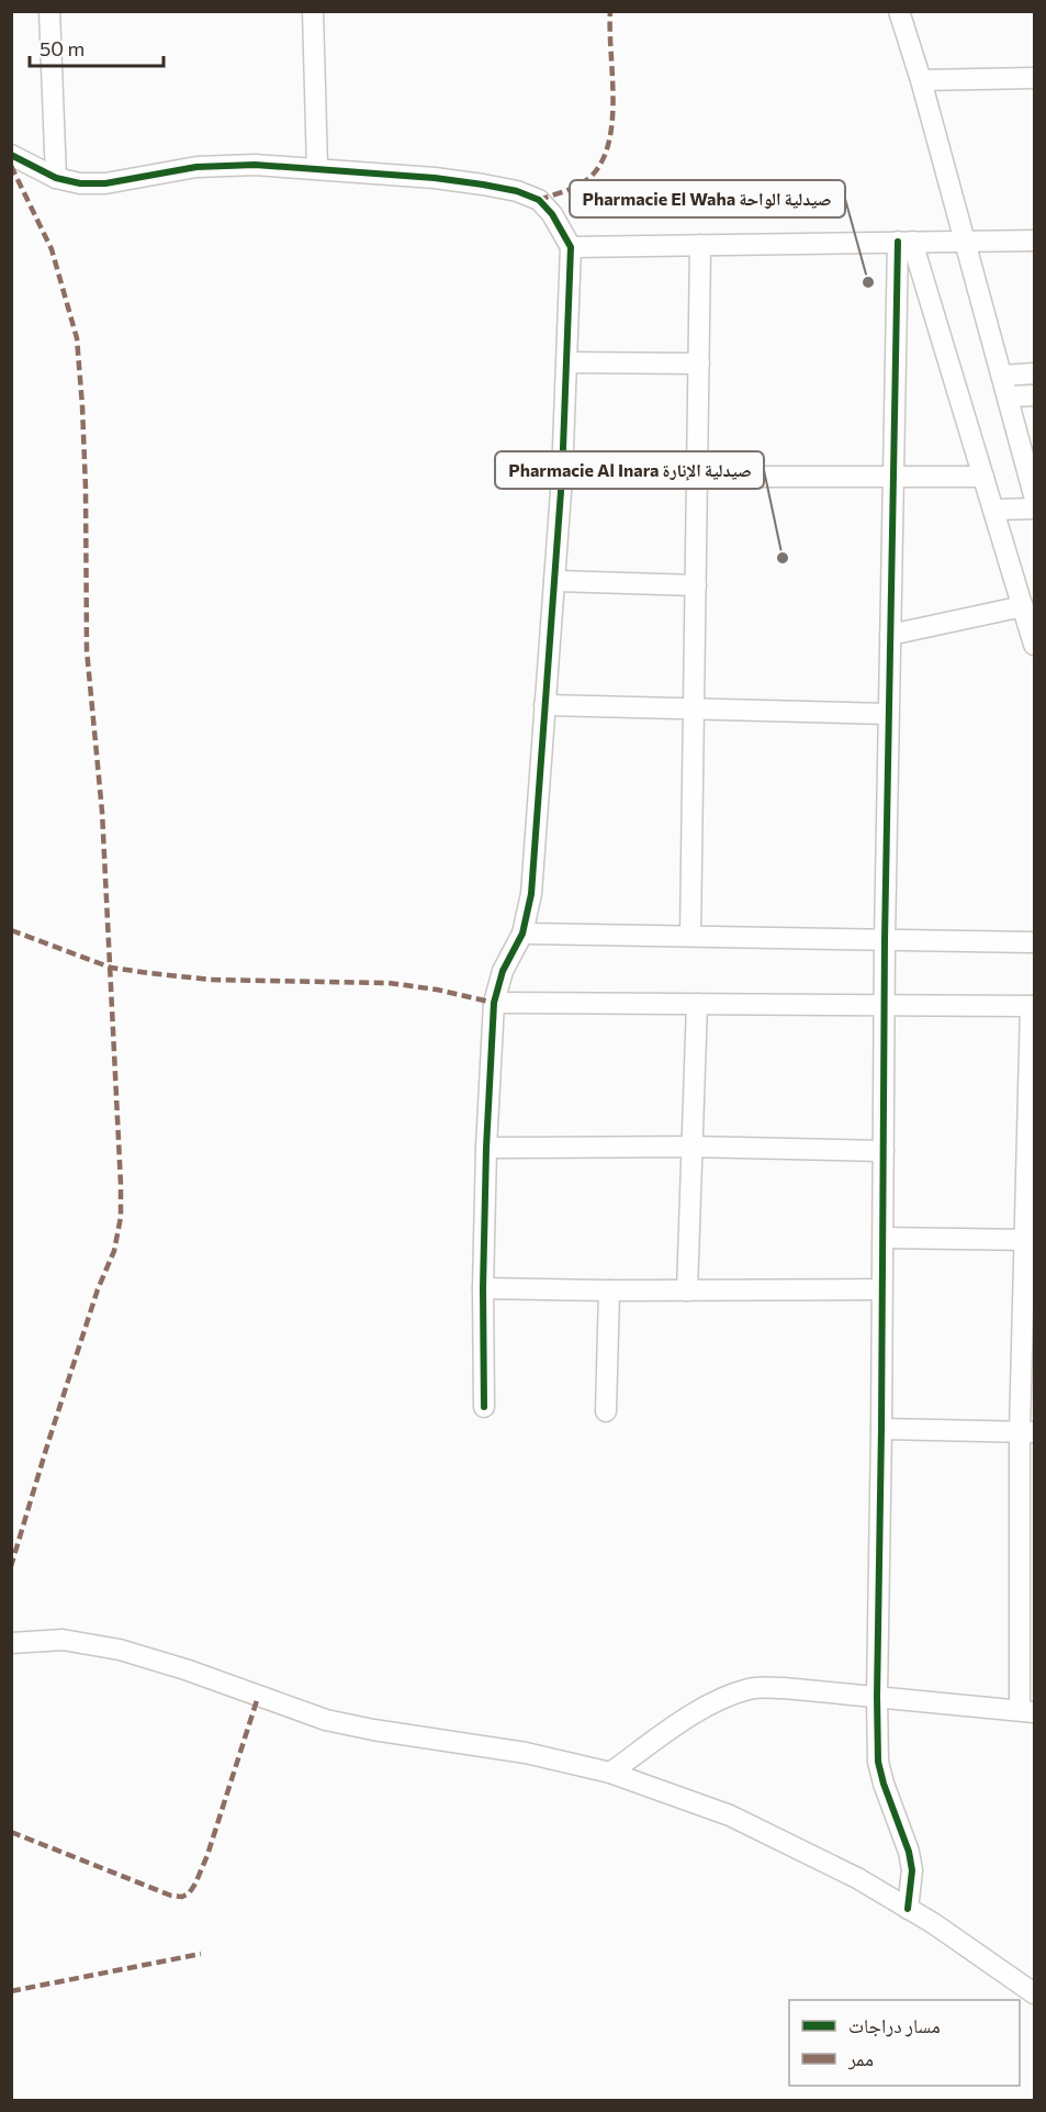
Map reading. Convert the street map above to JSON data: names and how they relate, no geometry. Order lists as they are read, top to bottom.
{
  "places": ["Pharmacie El Waha صيدلية الواحة", "Pharmacie Al Inara صيدلية الإنارة"],
  "legend": ["مسار دراجات", "ممر"],
  "scale_bar": "50 m"
}
